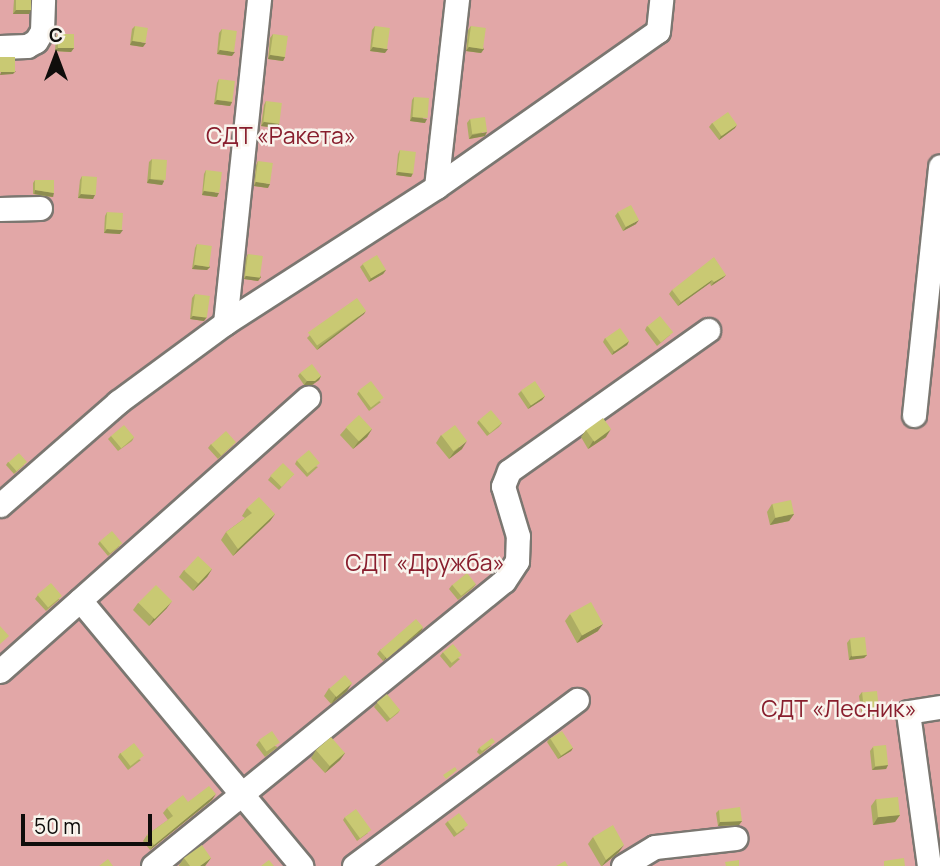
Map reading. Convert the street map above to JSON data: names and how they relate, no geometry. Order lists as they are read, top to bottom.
{
  "parks": ["СДТ «Ракета»", "СДТ «Дружба»", "СДТ «Лесник»"],
  "scale_bar": "50 m",
  "north": "top"
}
